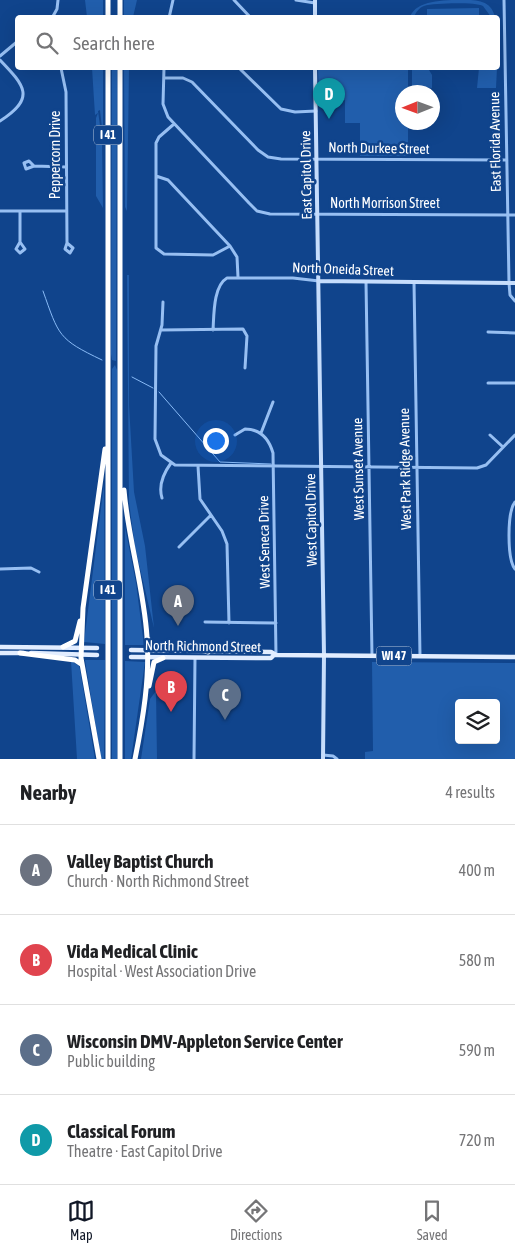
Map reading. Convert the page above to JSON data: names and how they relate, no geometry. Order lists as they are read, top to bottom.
{
  "streets": {
    "highway": ["I 41"],
    "main road": ["North Richmond Street", "WI 47"],
    "street": [
      "East Florida Avenue",
      "North Durkee Street",
      "Peppercorn Drive",
      "East Capitol Drive",
      "North Morrison Street",
      "North Oneida Street",
      "West Sunset Avenue",
      "West Park Ridge Avenue",
      "West Capitol Drive",
      "West Seneca Drive"
    ]
  },
  "crossings": [
    ["East Florida Avenue", "North Durkee Street"],
    ["East Florida Avenue", "North Morrison Street"],
    ["East Florida Avenue", "North Oneida Street"],
    ["North Durkee Street", "East Capitol Drive"],
    ["North Durkee Street", "North Morrison Street"],
    ["East Capitol Drive", "North Morrison Street"],
    ["East Capitol Drive", "North Oneida Street"],
    ["East Capitol Drive", "West Capitol Drive"],
    ["North Oneida Street", "West Sunset Avenue"],
    ["North Oneida Street", "West Park Ridge Avenue"],
    ["North Oneida Street", "West Capitol Drive"],
    ["West Sunset Avenue", "North Richmond Street"],
    ["West Park Ridge Avenue", "North Richmond Street"],
    ["West Capitol Drive", "North Richmond Street"],
    ["West Seneca Drive", "North Richmond Street"]
  ],
  "north": "left",
  "page": {
    "search": "Search here",
    "pins": [
      "D",
      "A",
      "B",
      "C"
    ],
    "heading": ["Nearby", "4 results"],
    "list": [
      {
        "mark": "A",
        "name": "Valley Baptist Church",
        "note": "Church · North Richmond Street",
        "value": "400 m"
      },
      {
        "mark": "B",
        "name": "Vida Medical Clinic",
        "note": "Hospital · West Association Drive",
        "value": "580 m"
      },
      {
        "mark": "C",
        "name": "Wisconsin DMV-Appleton Service Center",
        "note": "Public building",
        "value": "590 m"
      },
      {
        "mark": "D",
        "name": "Classical Forum",
        "note": "Theatre · East Capitol Drive",
        "value": "720 m"
      }
    ],
    "nav": ["Map", "Directions", "Saved"]
  }
}
